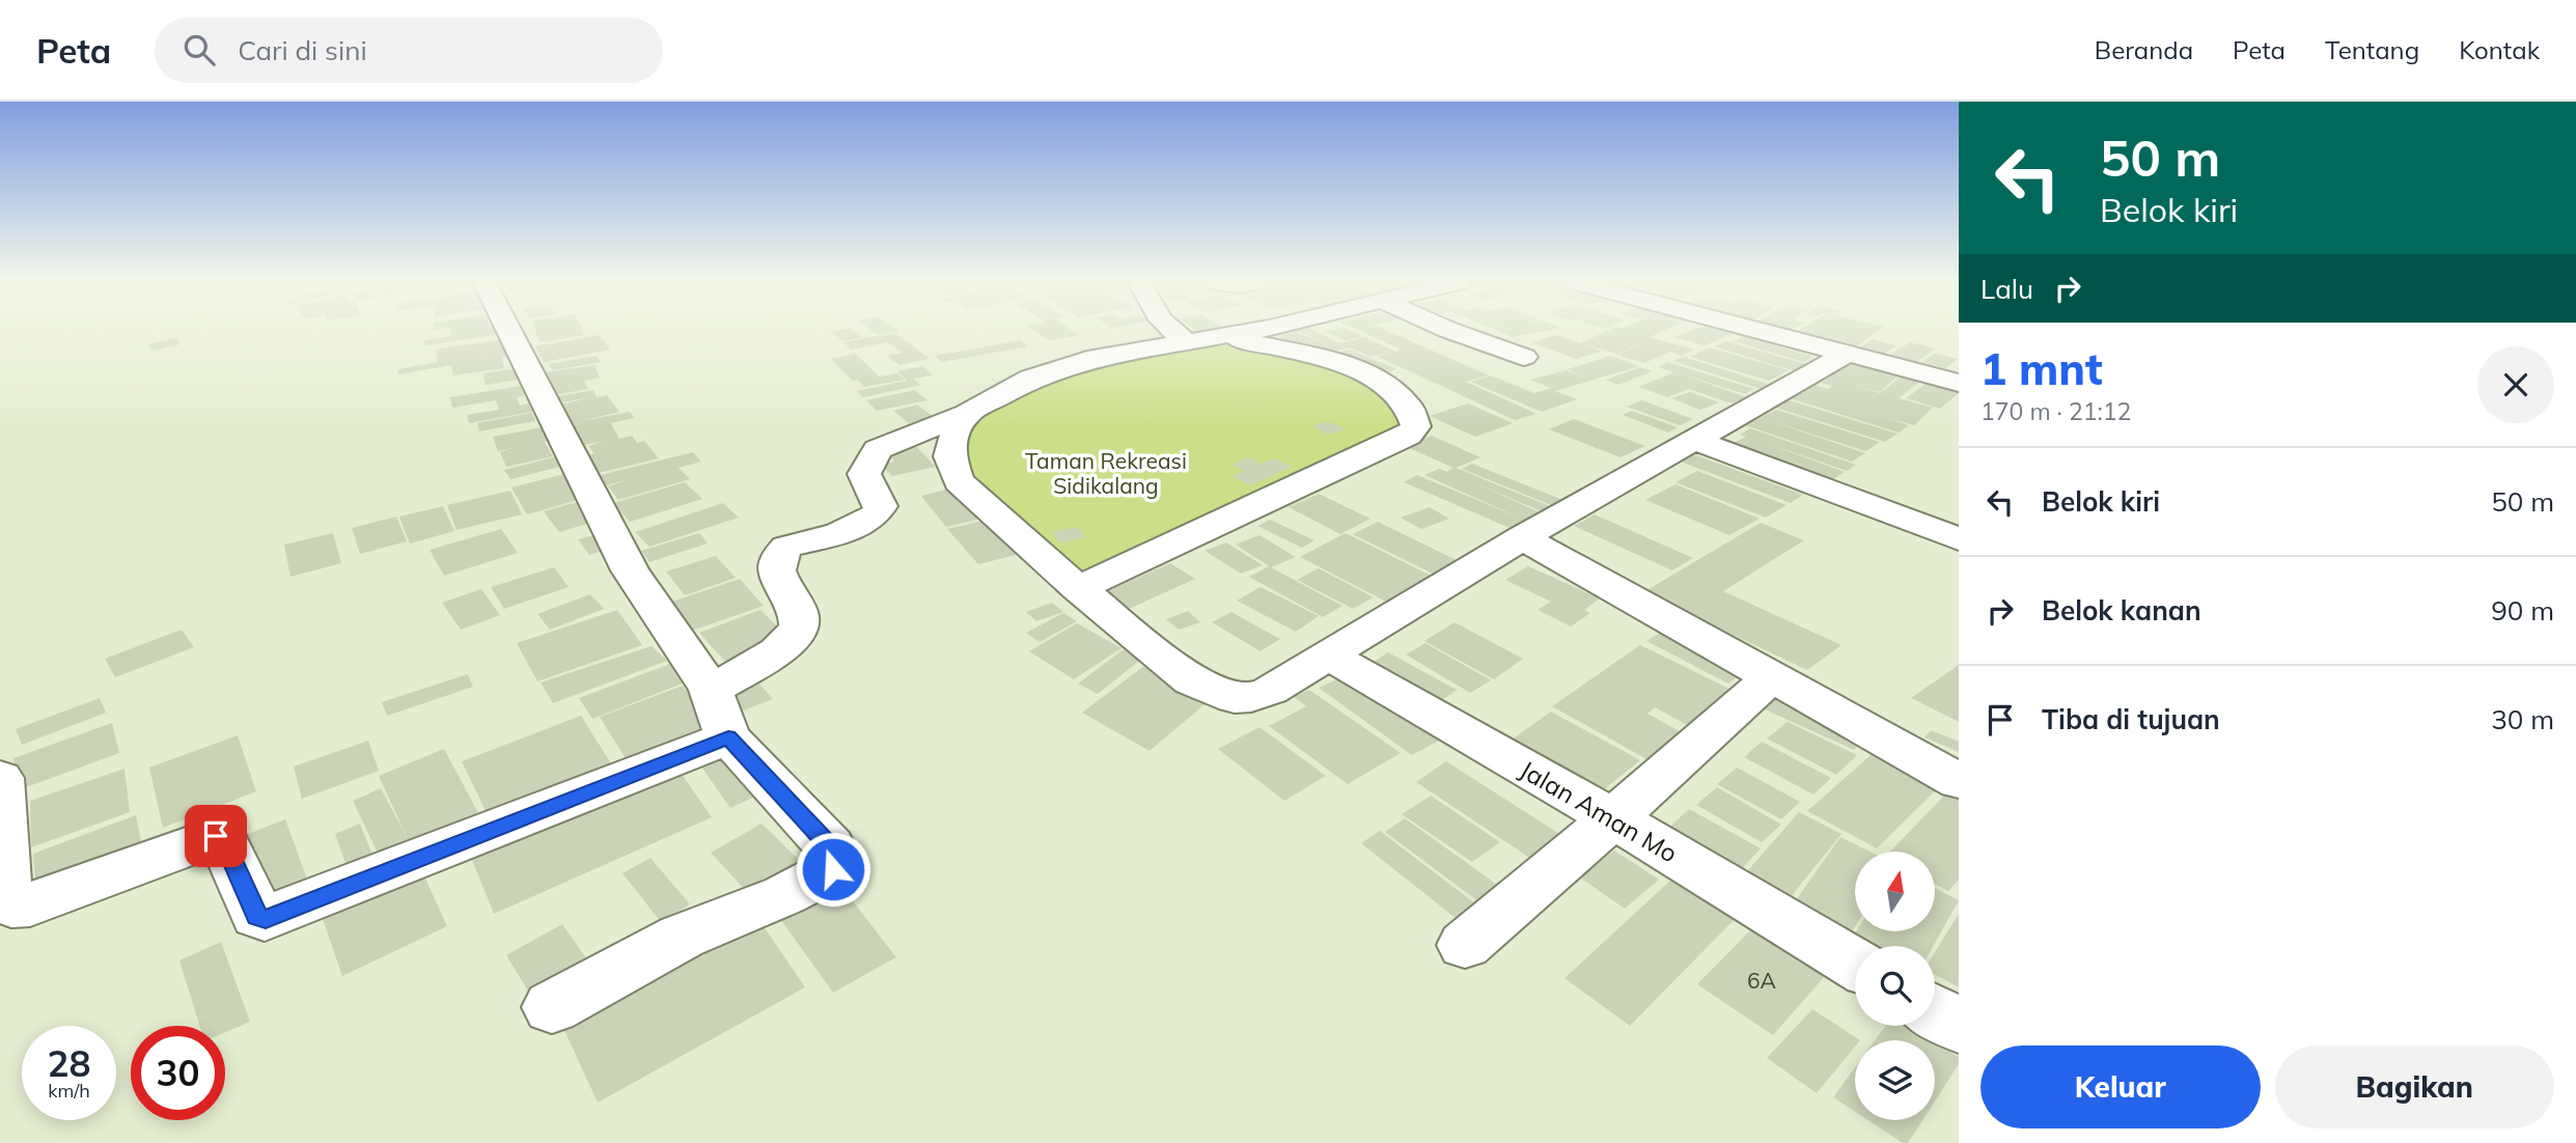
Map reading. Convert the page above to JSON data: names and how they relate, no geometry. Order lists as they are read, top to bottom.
{
  "streets": {
    "street": ["Jalan Aman Mo"]
  },
  "parks": ["Taman Rekreasi Sidikalang"],
  "house_numbers": ["6A"],
  "north": "top",
  "page": {
    "header": "Peta",
    "search": "Cari di sini",
    "nav": [
      "Beranda",
      "Peta",
      "Tentang",
      "Kontak"
    ],
    "turn": ["50 m", "Belok kiri"],
    "then": "Lalu",
    "heading": ["1 mnt", "170 m · 21:12"],
    "list": [
      {
        "name": "Belok kiri",
        "value": "50 m"
      },
      {
        "name": "Belok kanan",
        "value": "90 m"
      },
      {
        "name": "Tiba di tujuan",
        "value": "30 m"
      }
    ],
    "speed": "28 km/h",
    "limit": "30",
    "buttons": ["Keluar", "Bagikan"]
  }
}
